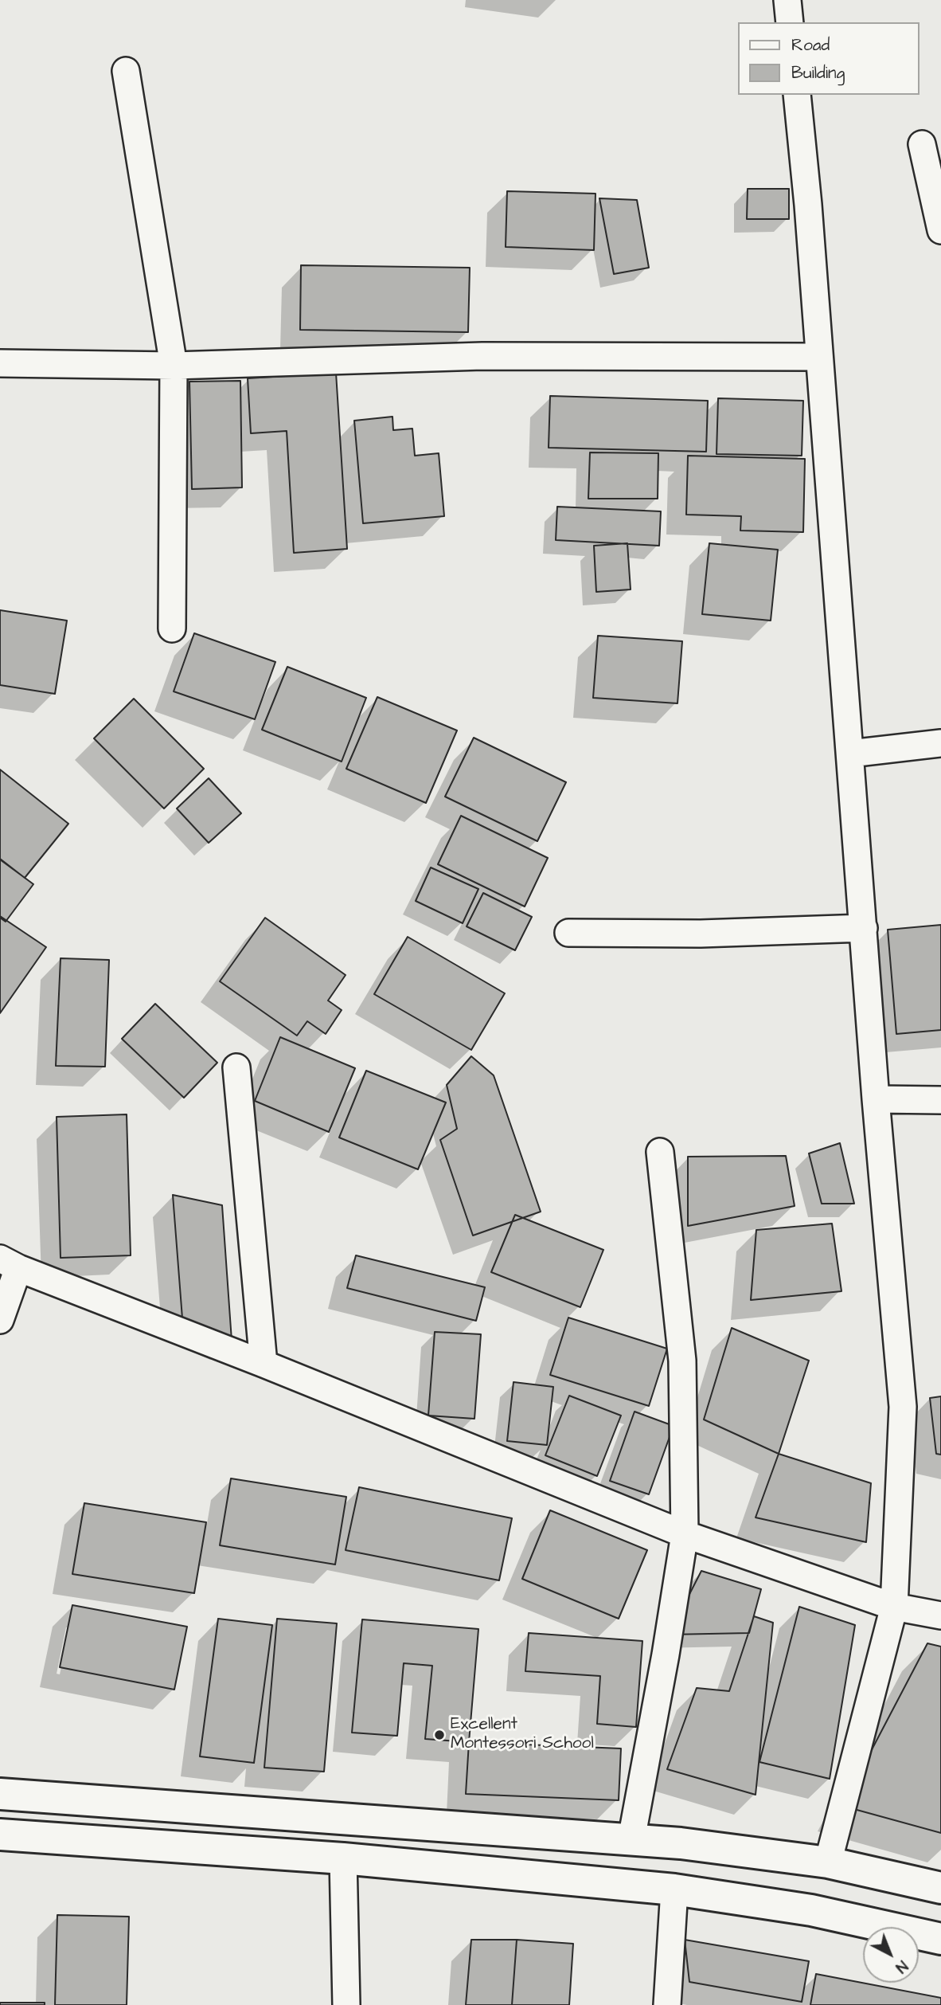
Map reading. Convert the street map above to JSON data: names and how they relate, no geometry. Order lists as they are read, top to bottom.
{
  "places": ["Excellent Montessori School"],
  "legend": ["Road", "Building"],
  "north": "bottom right"
}
